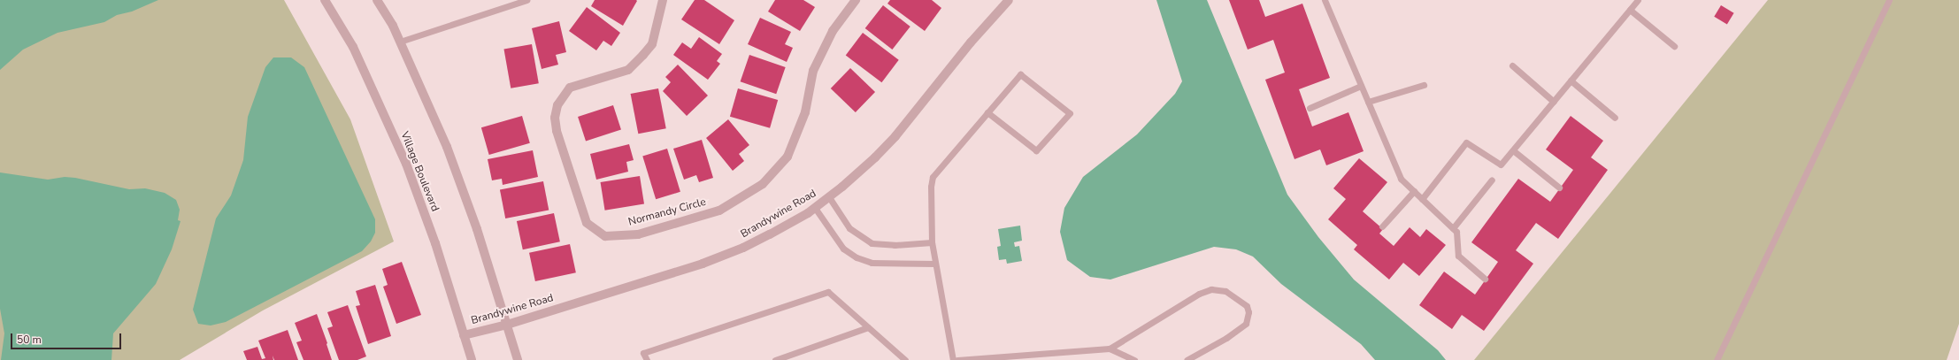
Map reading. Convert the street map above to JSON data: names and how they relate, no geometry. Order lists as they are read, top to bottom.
{
  "streets": {
    "street": ["Village Boulevard", "Normandy Circle", "Brandywine Road"]
  },
  "crossings": [
    ["Village Boulevard", "Brandywine Road"]
  ],
  "scale_bar": "50 m"
}
